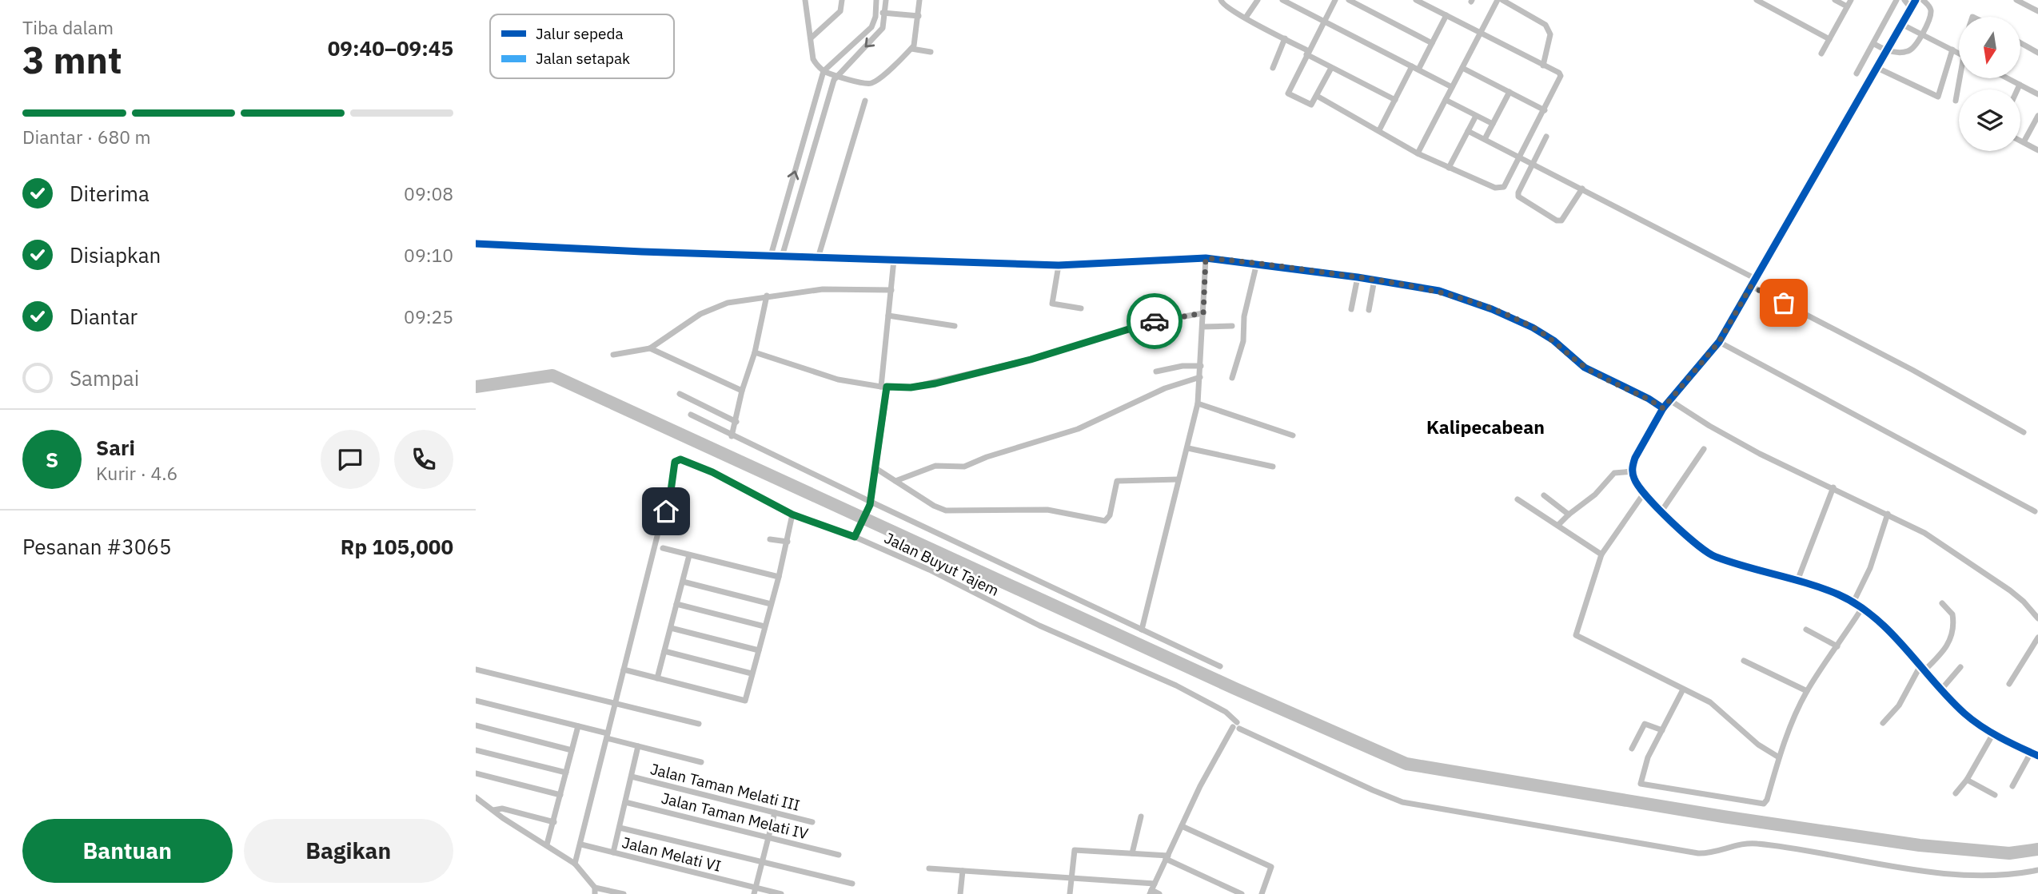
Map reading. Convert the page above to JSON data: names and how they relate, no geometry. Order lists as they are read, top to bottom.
{
  "streets": {
    "street": [
      "Jalan Buyut Tajem",
      "Jalan Taman Melati III",
      "Jalan Taman Melati IV",
      "Jalan Melati VI"
    ]
  },
  "crossings": [
    ["Jalan Buyut Tajem", "Jalan Melati VI"]
  ],
  "districts": ["Kalipecabean"],
  "legend": ["Jalur sepeda", "Jalan setapak"],
  "north": "bottom",
  "page": {
    "heading": ["3 mnt", "Tiba dalam", "09:40–09:45"],
    "panel": [
      "Sari",
      "Kurir · 4.6",
      "Pesanan #3065",
      "Rp 105,000"
    ],
    "bar": "Diantar · 680 m",
    "list": [
      ["Diterima", "09:08"],
      ["Disiapkan", "09:10"],
      ["Diantar", "09:25"],
      "Sampai"
    ],
    "round": "S",
    "buttons": ["Bantuan", "Bagikan"]
  }
}
